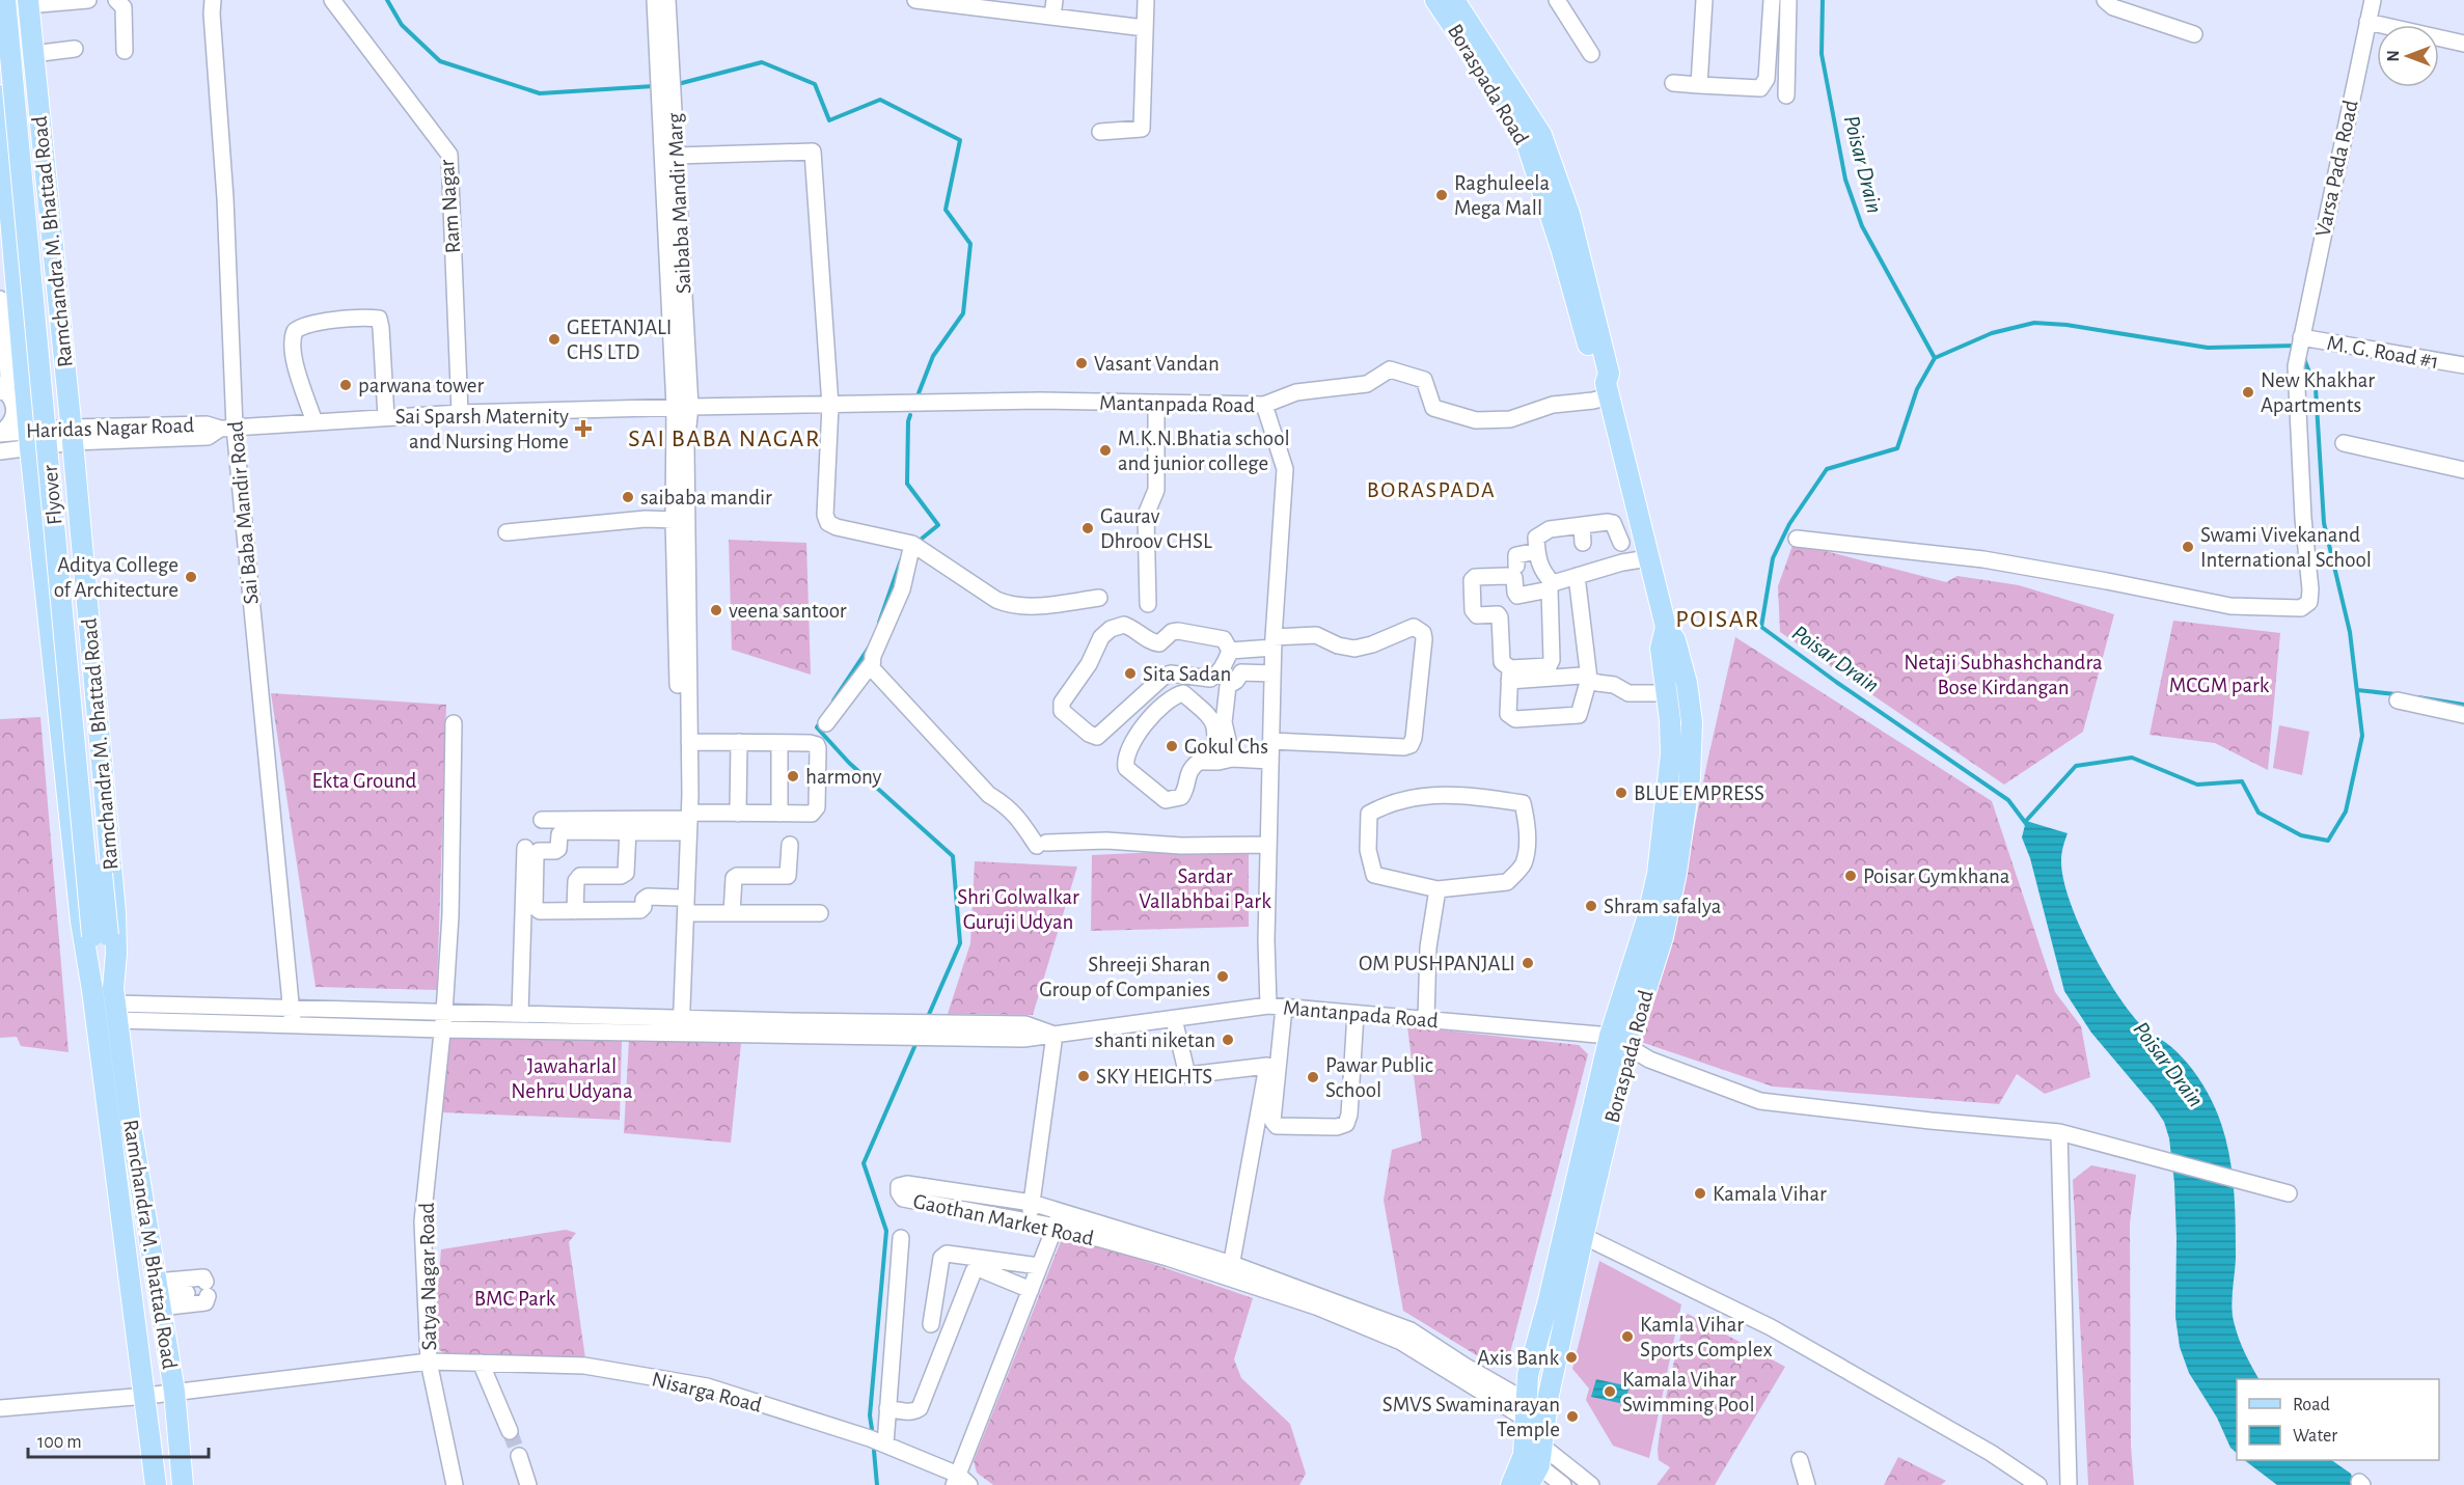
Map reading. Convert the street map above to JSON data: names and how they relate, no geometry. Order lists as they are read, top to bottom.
{
  "streets": {
    "main road": ["Boraspada Road", "Ramchandra M. Bhattad Road", "Flyover"],
    "street": [
      "Varsa Pada Road",
      "Saibaba Mandir Marg",
      "Ram Nagar",
      "M. G. Road #1",
      "Mantanpada Road",
      "Haridas Nagar Road",
      "Sai Baba Mandir Road",
      "Gaothan Market Road",
      "Satya Nagar Road",
      "Nisarga Road"
    ]
  },
  "crossings": [
    ["Boraspada Road", "Mantanpada Road"],
    ["Boraspada Road", "Gaothan Market Road"],
    ["Varsa Pada Road", "M. G. Road #1"],
    ["Saibaba Mandir Marg", "Mantanpada Road"],
    ["Ram Nagar", "Mantanpada Road"],
    ["Ramchandra M. Bhattad Road", "Haridas Nagar Road"],
    ["Ramchandra M. Bhattad Road", "Flyover"],
    ["Ramchandra M. Bhattad Road", "Nisarga Road"],
    ["Mantanpada Road", "Haridas Nagar Road"],
    ["Mantanpada Road", "Sai Baba Mandir Road"],
    ["Haridas Nagar Road", "Sai Baba Mandir Road"],
    ["Satya Nagar Road", "Nisarga Road"]
  ],
  "districts": ["SAI BABA NAGAR", "BORASPADA", "POISAR"],
  "water": ["Poisar Drain"],
  "parks": [
    "Netaji Subhashchandra Bose Kirdangan",
    "MCGM park",
    "Ekta Ground",
    "Sardar Vallabhbai Park",
    "Shri Golwalkar Guruji Udyan",
    "Jawaharlal Nehru Udyana",
    "BMC Park"
  ],
  "places": {
    "other": [
      "Raghuleela Mega Mall",
      "GEETANJALI CHS LTD",
      "Vasant Vandan",
      "parwana tower",
      "New Khakhar Apartments",
      "M.K.N.Bhatia school and junior college",
      "saibaba mandir",
      "Gaurav Dhroov CHSL",
      "Swami Vivekanand International School",
      "Aditya College of Architecture",
      "veena santoor",
      "Sita Sadan",
      "Gokul Chs",
      "harmony",
      "BLUE EMPRESS",
      "Poisar Gymkhana",
      "Shram safalya",
      "OM PUSHPANJALI",
      "Shreeji Sharan Group of Companies",
      "shanti niketan",
      "SKY HEIGHTS",
      "Pawar Public School",
      "Kamala Vihar",
      "Kamla Vihar Sports Complex",
      "Axis Bank",
      "Kamala Vihar Swimming Pool",
      "SMVS Swaminarayan Temple"
    ],
    "health": ["Sai Sparsh Maternity and Nursing Home"]
  },
  "legend": ["Road", "Water"],
  "scale_bar": "100 m",
  "north": "left"
}
